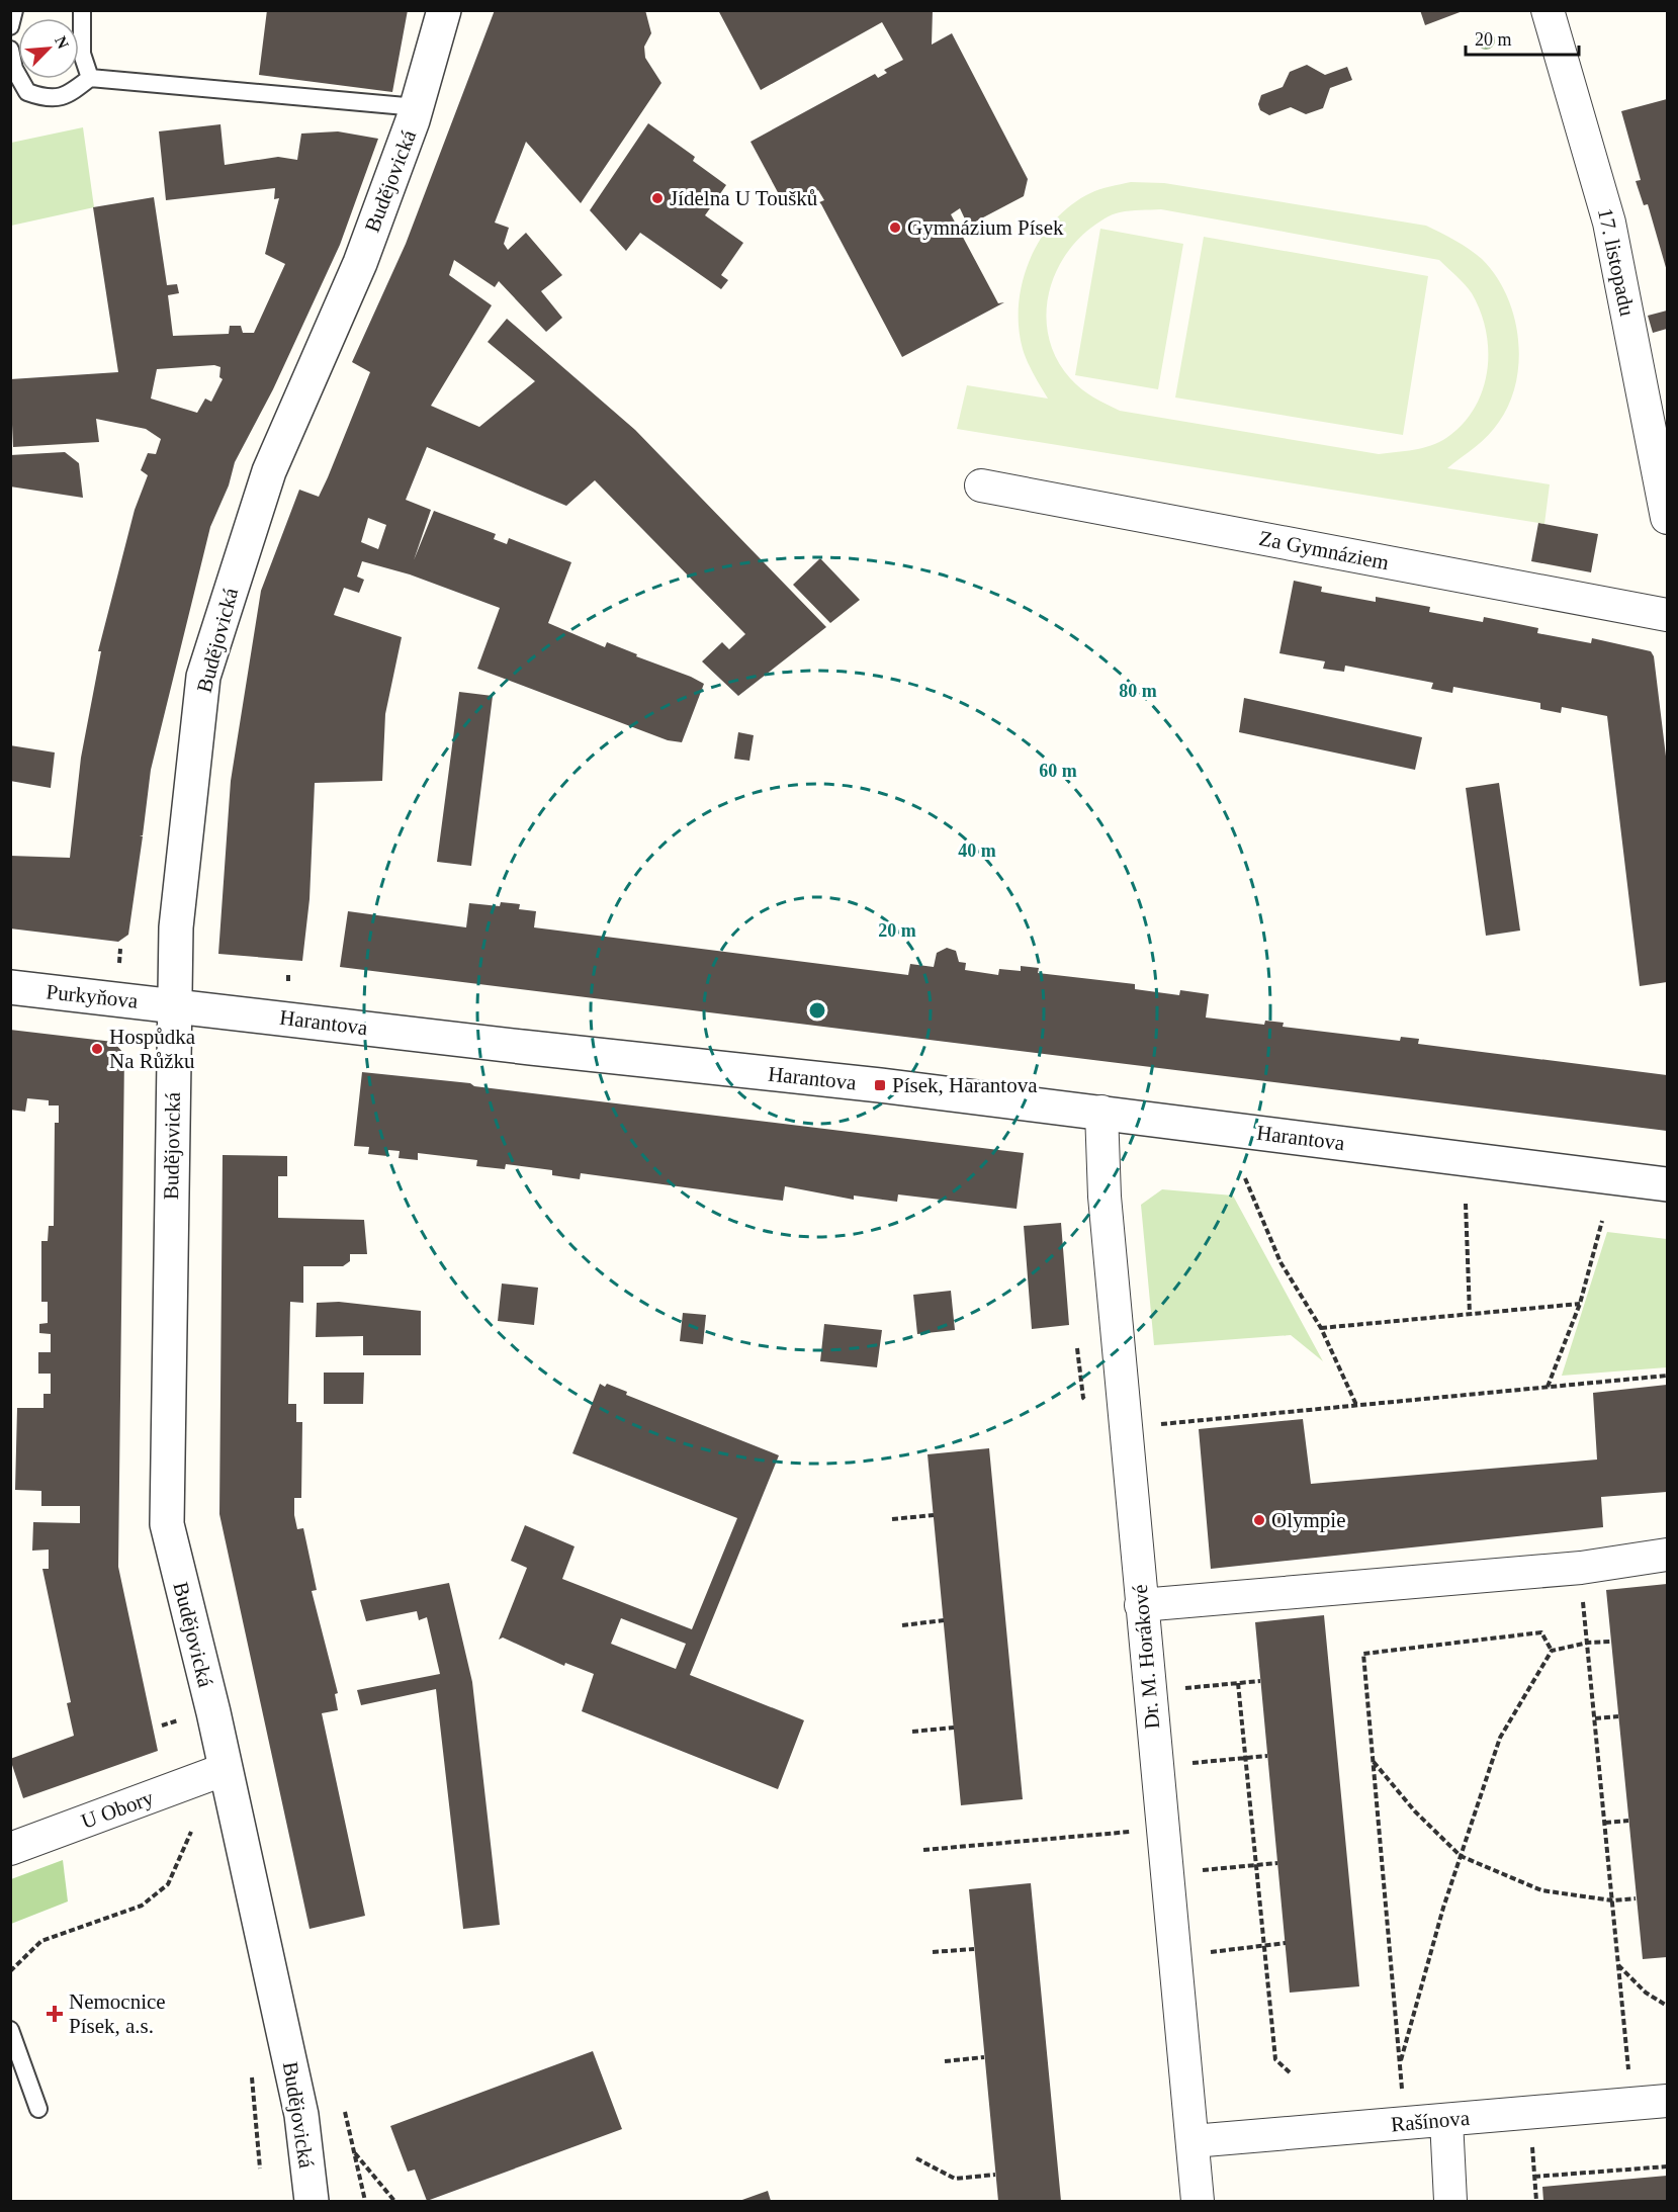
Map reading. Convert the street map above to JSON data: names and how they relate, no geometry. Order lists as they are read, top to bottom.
{
  "streets": {
    "street": [
      "Budějovická",
      "17. listopadu",
      "Za Gymnáziem",
      "Purkyňova",
      "Harantova",
      "Dr. M. Horákové",
      "U Obory",
      "Rašínova"
    ]
  },
  "crossings": [
    ["Budějovická", "Purkyňova"],
    ["Budějovická", "Harantova"],
    ["Budějovická", "U Obory"],
    ["Purkyňova", "Harantova"],
    ["Harantova", "Dr. M. Horákové"],
    ["Dr. M. Horákové", "Rašínova"]
  ],
  "places": {
    "other": [
      "Jídelna U Toušků",
      "Gymnázium Písek",
      "Hospůdka Na Růžku",
      "Olympie"
    ],
    "transit": ["Písek, Harantova"],
    "health": ["Nemocnice Písek, a.s."]
  },
  "scale_bar": "20 m",
  "north": "top right",
  "rings": [
    "80 m",
    "60 m",
    "40 m",
    "20 m"
  ]
}
